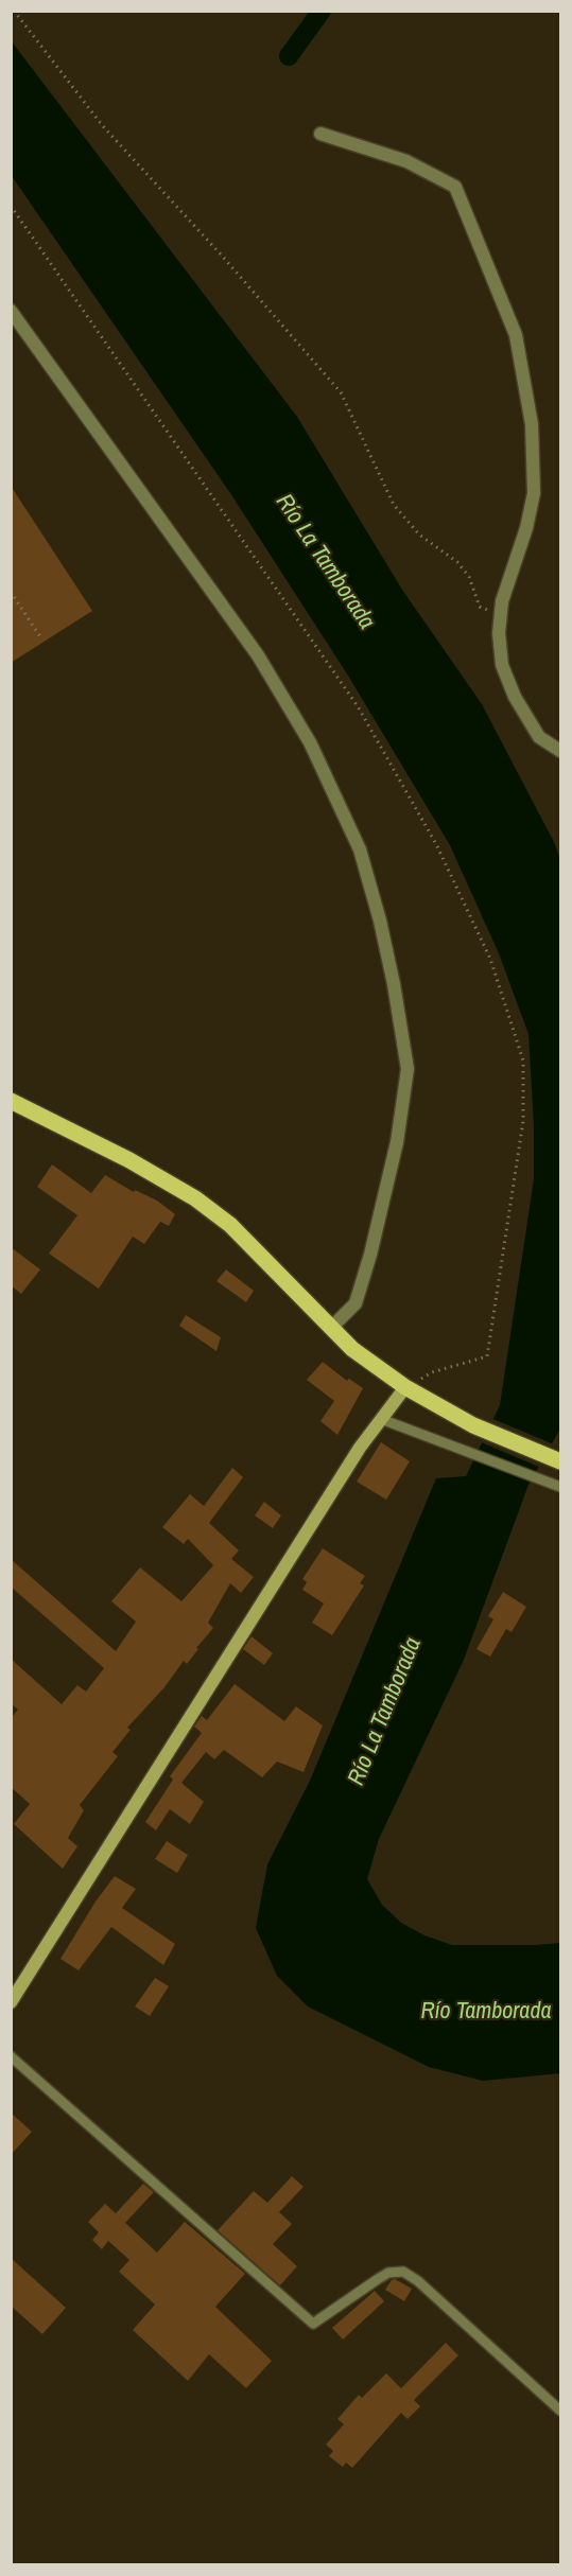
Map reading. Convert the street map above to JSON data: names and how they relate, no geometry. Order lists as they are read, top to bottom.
{
  "water": ["Río La Tamborada", "Río Tamborada"]
}
